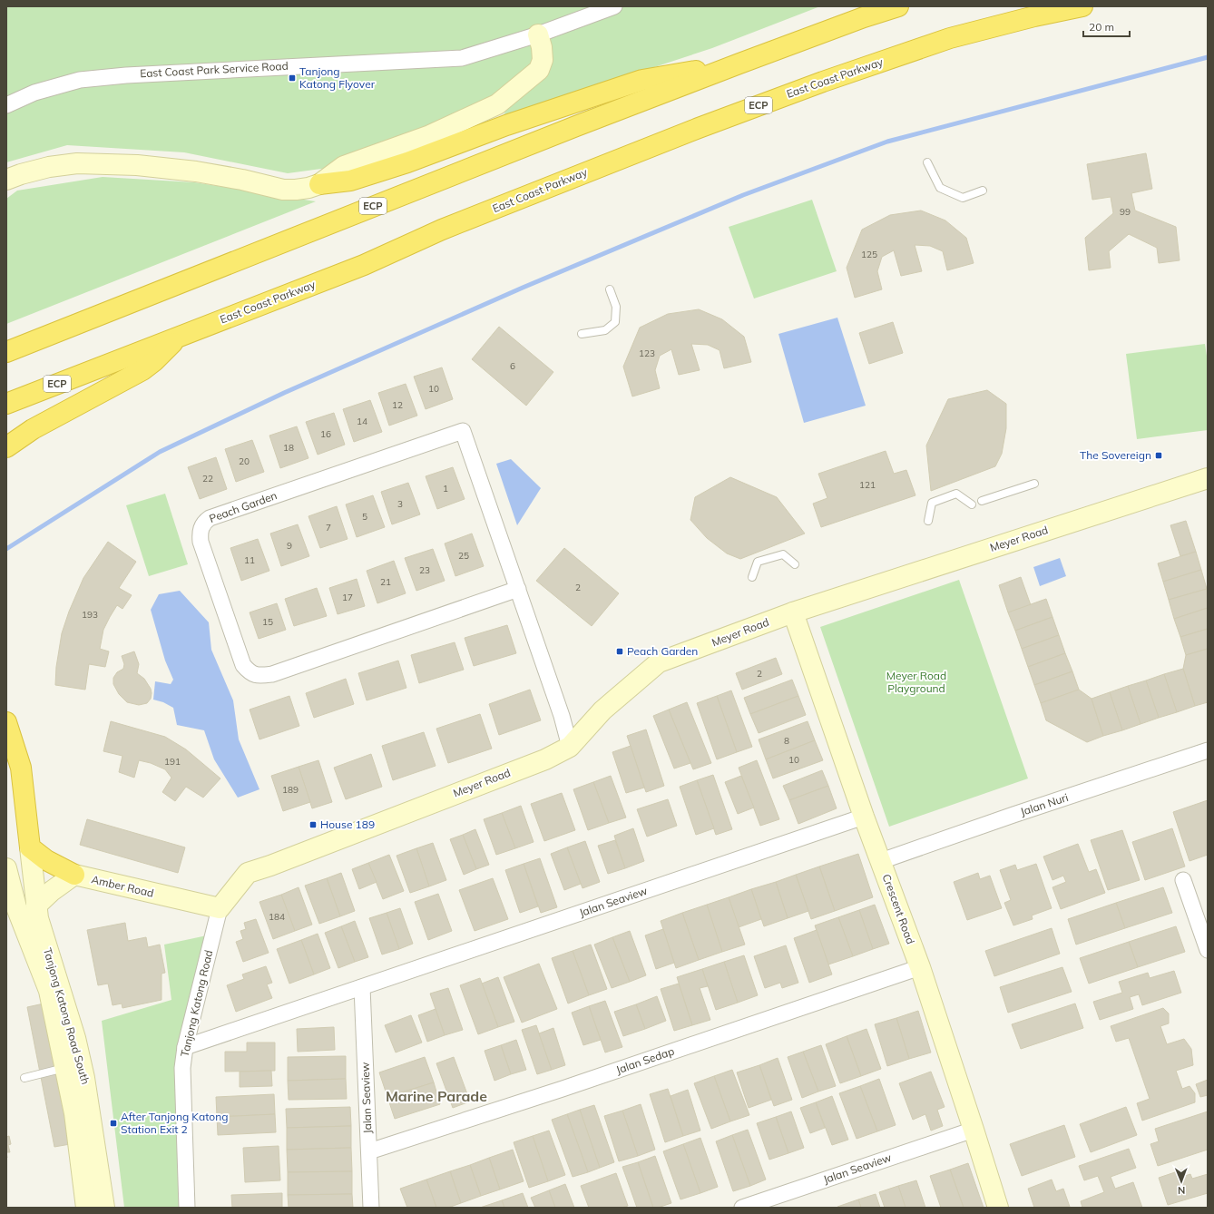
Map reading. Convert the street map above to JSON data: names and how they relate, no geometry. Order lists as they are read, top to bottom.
{
  "streets": {
    "highway": ["East Coast Parkway", "ECP"],
    "street": [
      "East Coast Park Service Road",
      "Peach Garden",
      "Meyer Road",
      "Jalan Nuri",
      "Amber Road",
      "Jalan Seaview",
      "Crescent Road",
      "Tanjong Katong Road",
      "Tanjong Katong Road South",
      "Jalan Sedap"
    ]
  },
  "crossings": [
    ["Peach Garden", "Meyer Road"],
    ["Meyer Road", "Amber Road"],
    ["Meyer Road", "Crescent Road"],
    ["Meyer Road", "Tanjong Katong Road"],
    ["Jalan Nuri", "Crescent Road"],
    ["Amber Road", "Tanjong Katong Road"],
    ["Jalan Seaview", "Crescent Road"],
    ["Jalan Seaview", "Tanjong Katong Road"],
    ["Jalan Seaview", "Jalan Sedap"],
    ["Crescent Road", "Jalan Sedap"]
  ],
  "districts": ["Marine Parade"],
  "parks": ["Meyer Road Playground"],
  "places": {
    "transit": [
      "Tanjong Katong Flyover",
      "The Sovereign",
      "Peach Garden",
      "House 189",
      "After Tanjong Katong Station Exit 2"
    ]
  },
  "house_numbers": [
    "99",
    "125",
    "123",
    "6",
    "10",
    "12",
    "14",
    "16",
    "18",
    "20",
    "22",
    "121",
    "1",
    "3",
    "5",
    "7",
    "9",
    "25",
    "11",
    "23",
    "21",
    "2",
    "17",
    "193",
    "15",
    "2",
    "8",
    "10",
    "191",
    "189",
    "184"
  ],
  "scale_bar": "20 m",
  "north": "bottom"
}
